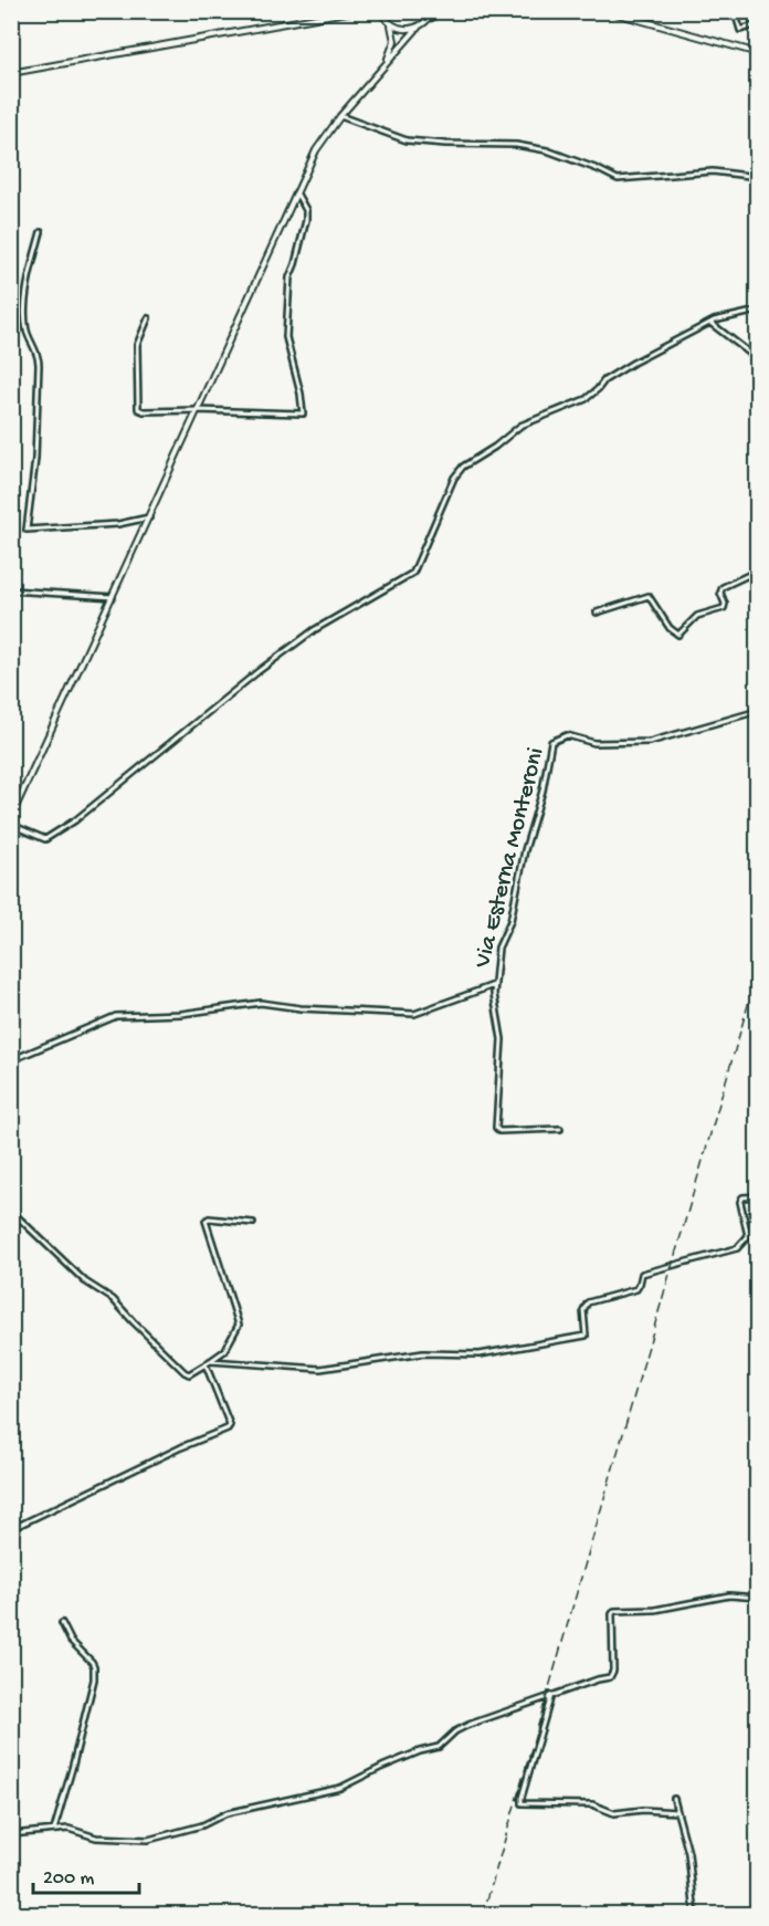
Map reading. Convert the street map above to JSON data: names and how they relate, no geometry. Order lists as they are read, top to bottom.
{
  "streets": {
    "street": ["Via Esterna Monteroni"]
  },
  "scale_bar": "200 m"
}
